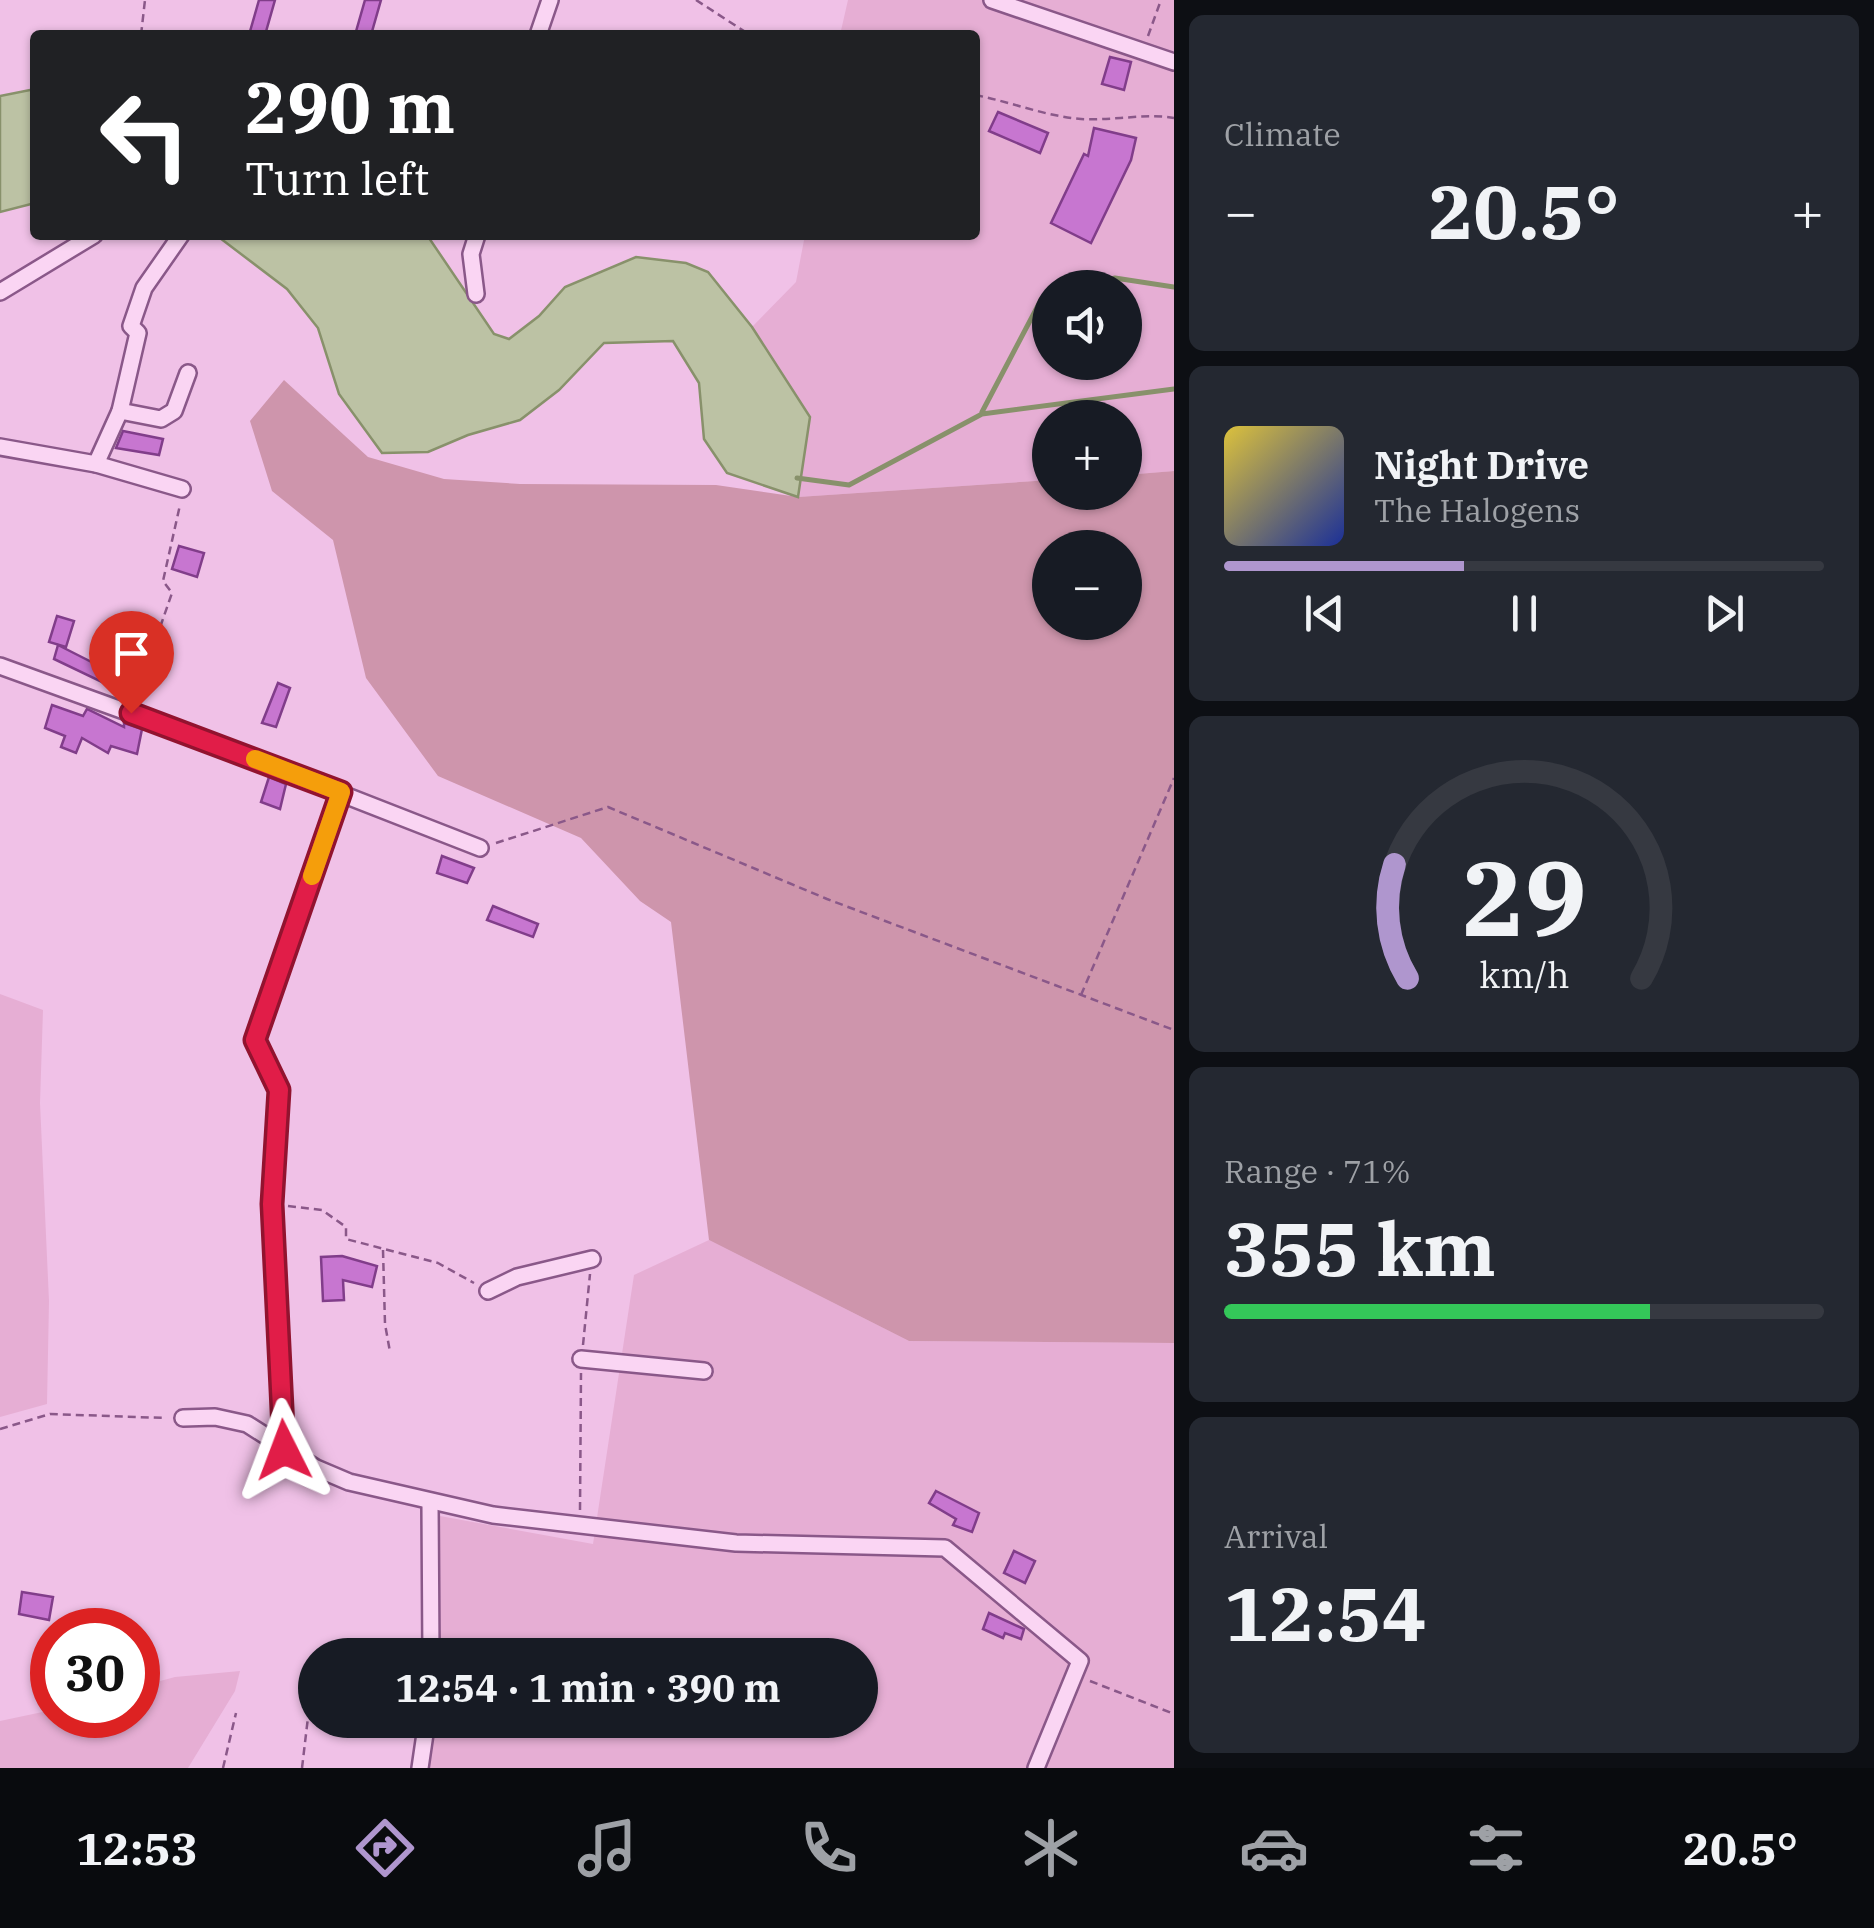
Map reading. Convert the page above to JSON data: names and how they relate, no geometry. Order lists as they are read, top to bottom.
{
  "page": {
    "tile": [
      "Climate",
      ["Range · 71%", "355 km"],
      ["Arrival", "12:54"]
    ],
    "turn": ["290 m", "Turn left"],
    "heat": ["−", "20.5°", "+"],
    "map_buttons": ["+", "−"],
    "song": ["Night Drive", "The Halogens"],
    "limit": "30",
    "trip": "12:54 · 1 min · 390 m",
    "tabs": ["12:53", "20.5°"],
    "gauge": ["29", "km/h"]
  }
}
